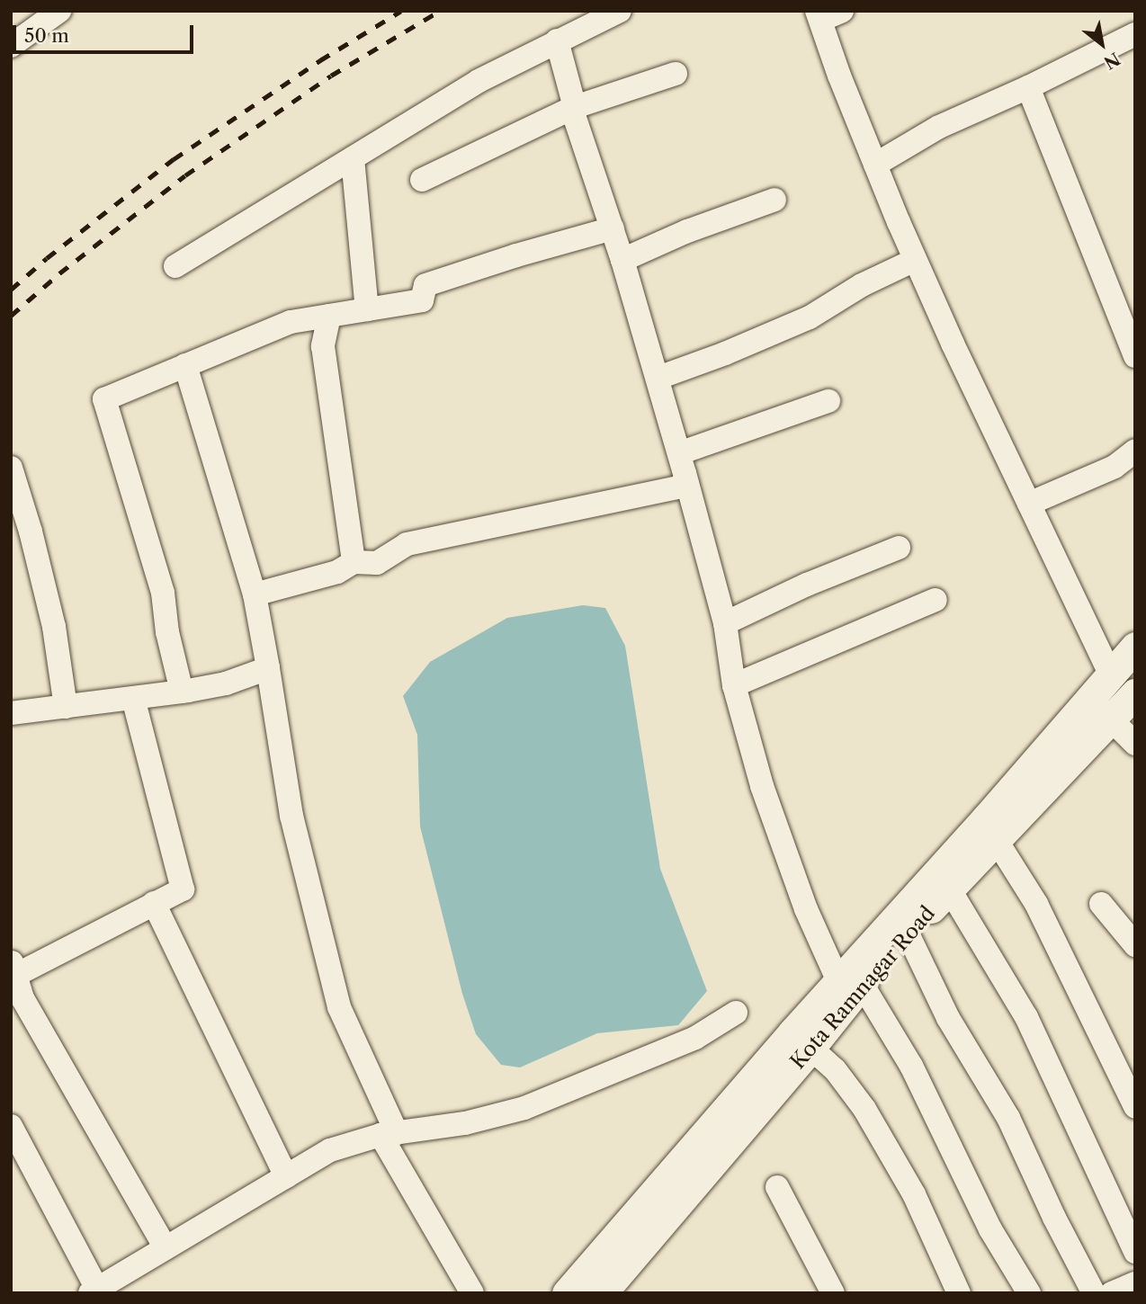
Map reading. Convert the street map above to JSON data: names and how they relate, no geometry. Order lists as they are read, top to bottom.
{
  "streets": {
    "street": ["Kota Ramnagar Road"]
  },
  "scale_bar": "50 m",
  "north": "bottom right"
}
